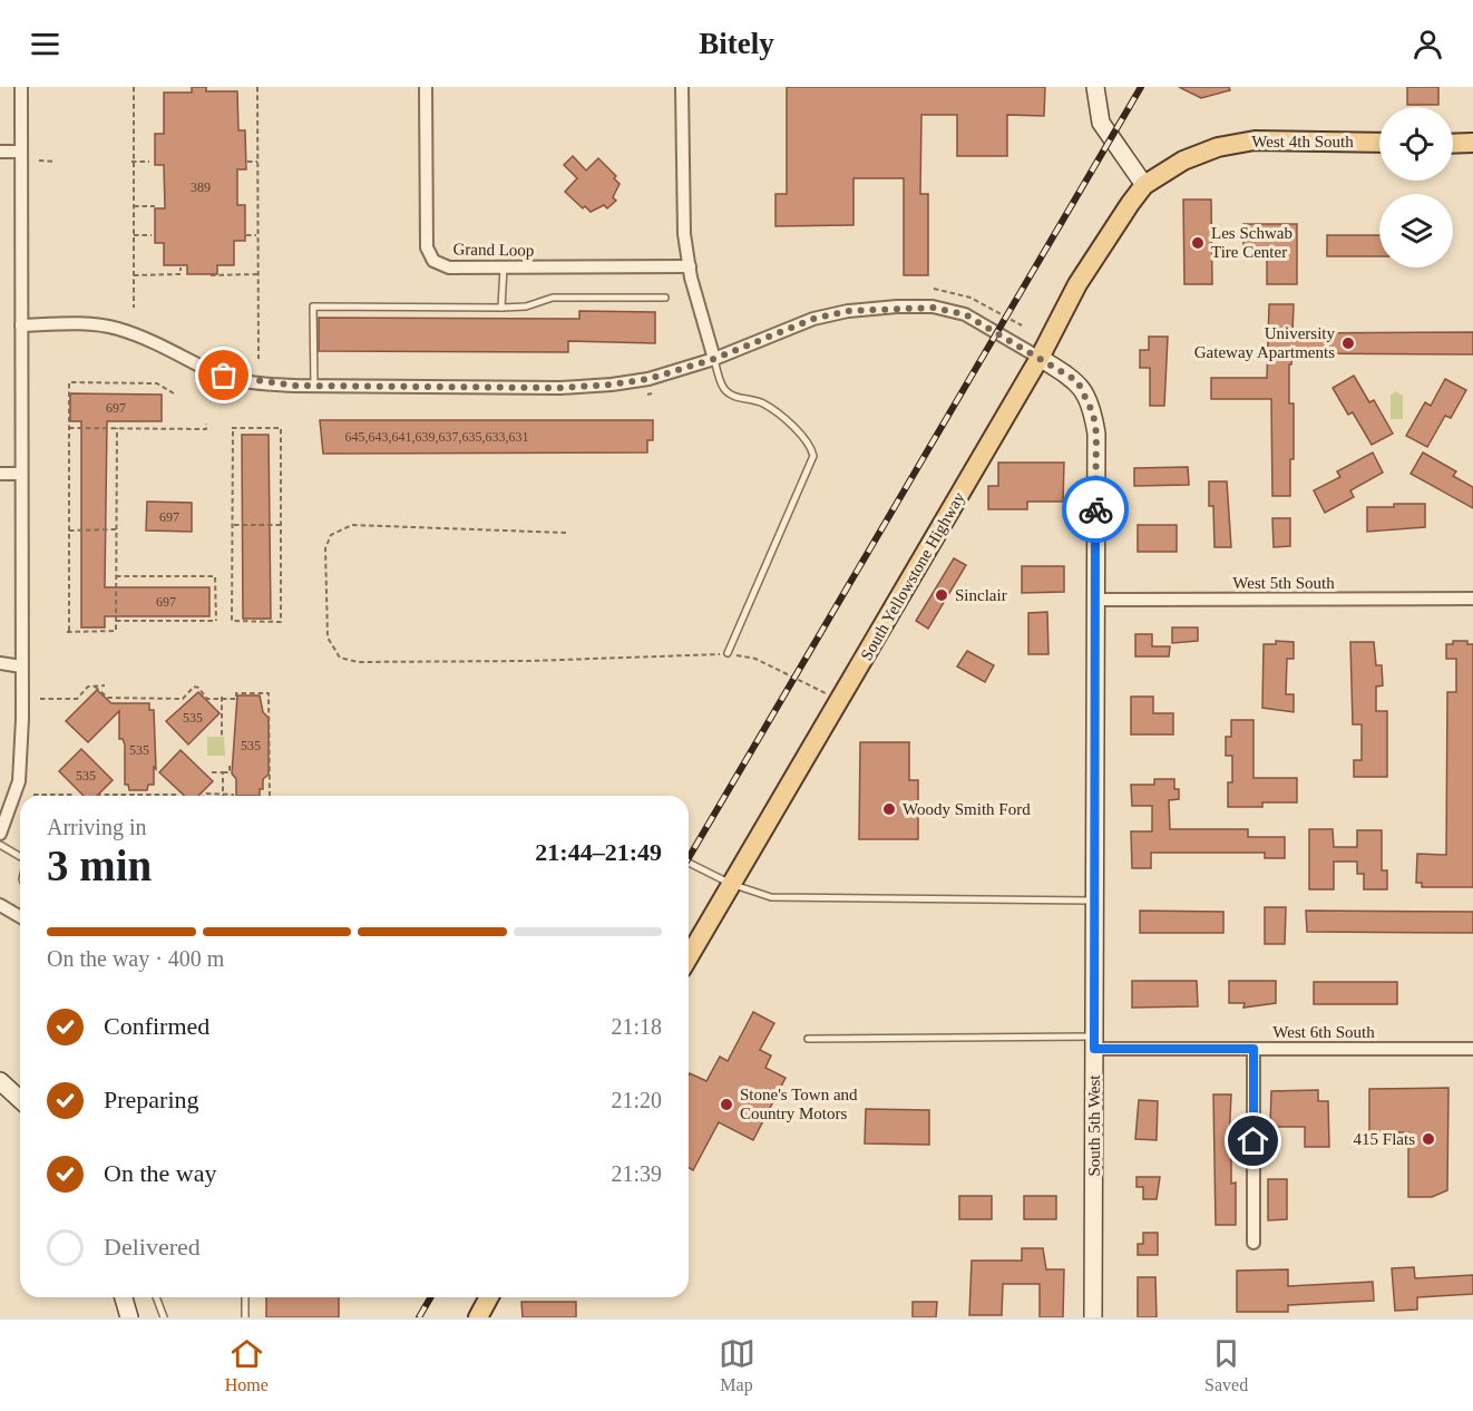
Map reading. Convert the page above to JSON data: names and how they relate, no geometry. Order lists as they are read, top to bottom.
{
  "streets": {
    "main road": ["West 4th South", "South Yellowstone Highway"],
    "street": [
      "Grand Loop",
      "West 5th South",
      "West 6th South",
      "South 5th West"
    ]
  },
  "crossings": [
    ["West 4th South", "South Yellowstone Highway"],
    ["South Yellowstone Highway", "South 5th West"],
    ["West 5th South", "South 5th West"],
    ["West 6th South", "South 5th West"]
  ],
  "places": [
    "Les Schwab Tire Center",
    "University Gateway Apartments",
    "Sinclair",
    "Woody Smith Ford",
    "Stone's Town and Country Motors",
    "415 Flats"
  ],
  "house_numbers": [
    "389",
    "697",
    "645,643,641,639,637,635,633,631",
    "697",
    "697",
    "535",
    "535",
    "535",
    "535"
  ],
  "page": {
    "header": "Bitely",
    "heading": ["3 min", "Arriving in", "21:44–21:49"],
    "bar": "On the way · 400 m",
    "list": [
      ["Confirmed", "21:18"],
      ["Preparing", "21:20"],
      ["On the way", "21:39"],
      "Delivered"
    ],
    "tabs": ["Home", "Map", "Saved"]
  }
}
